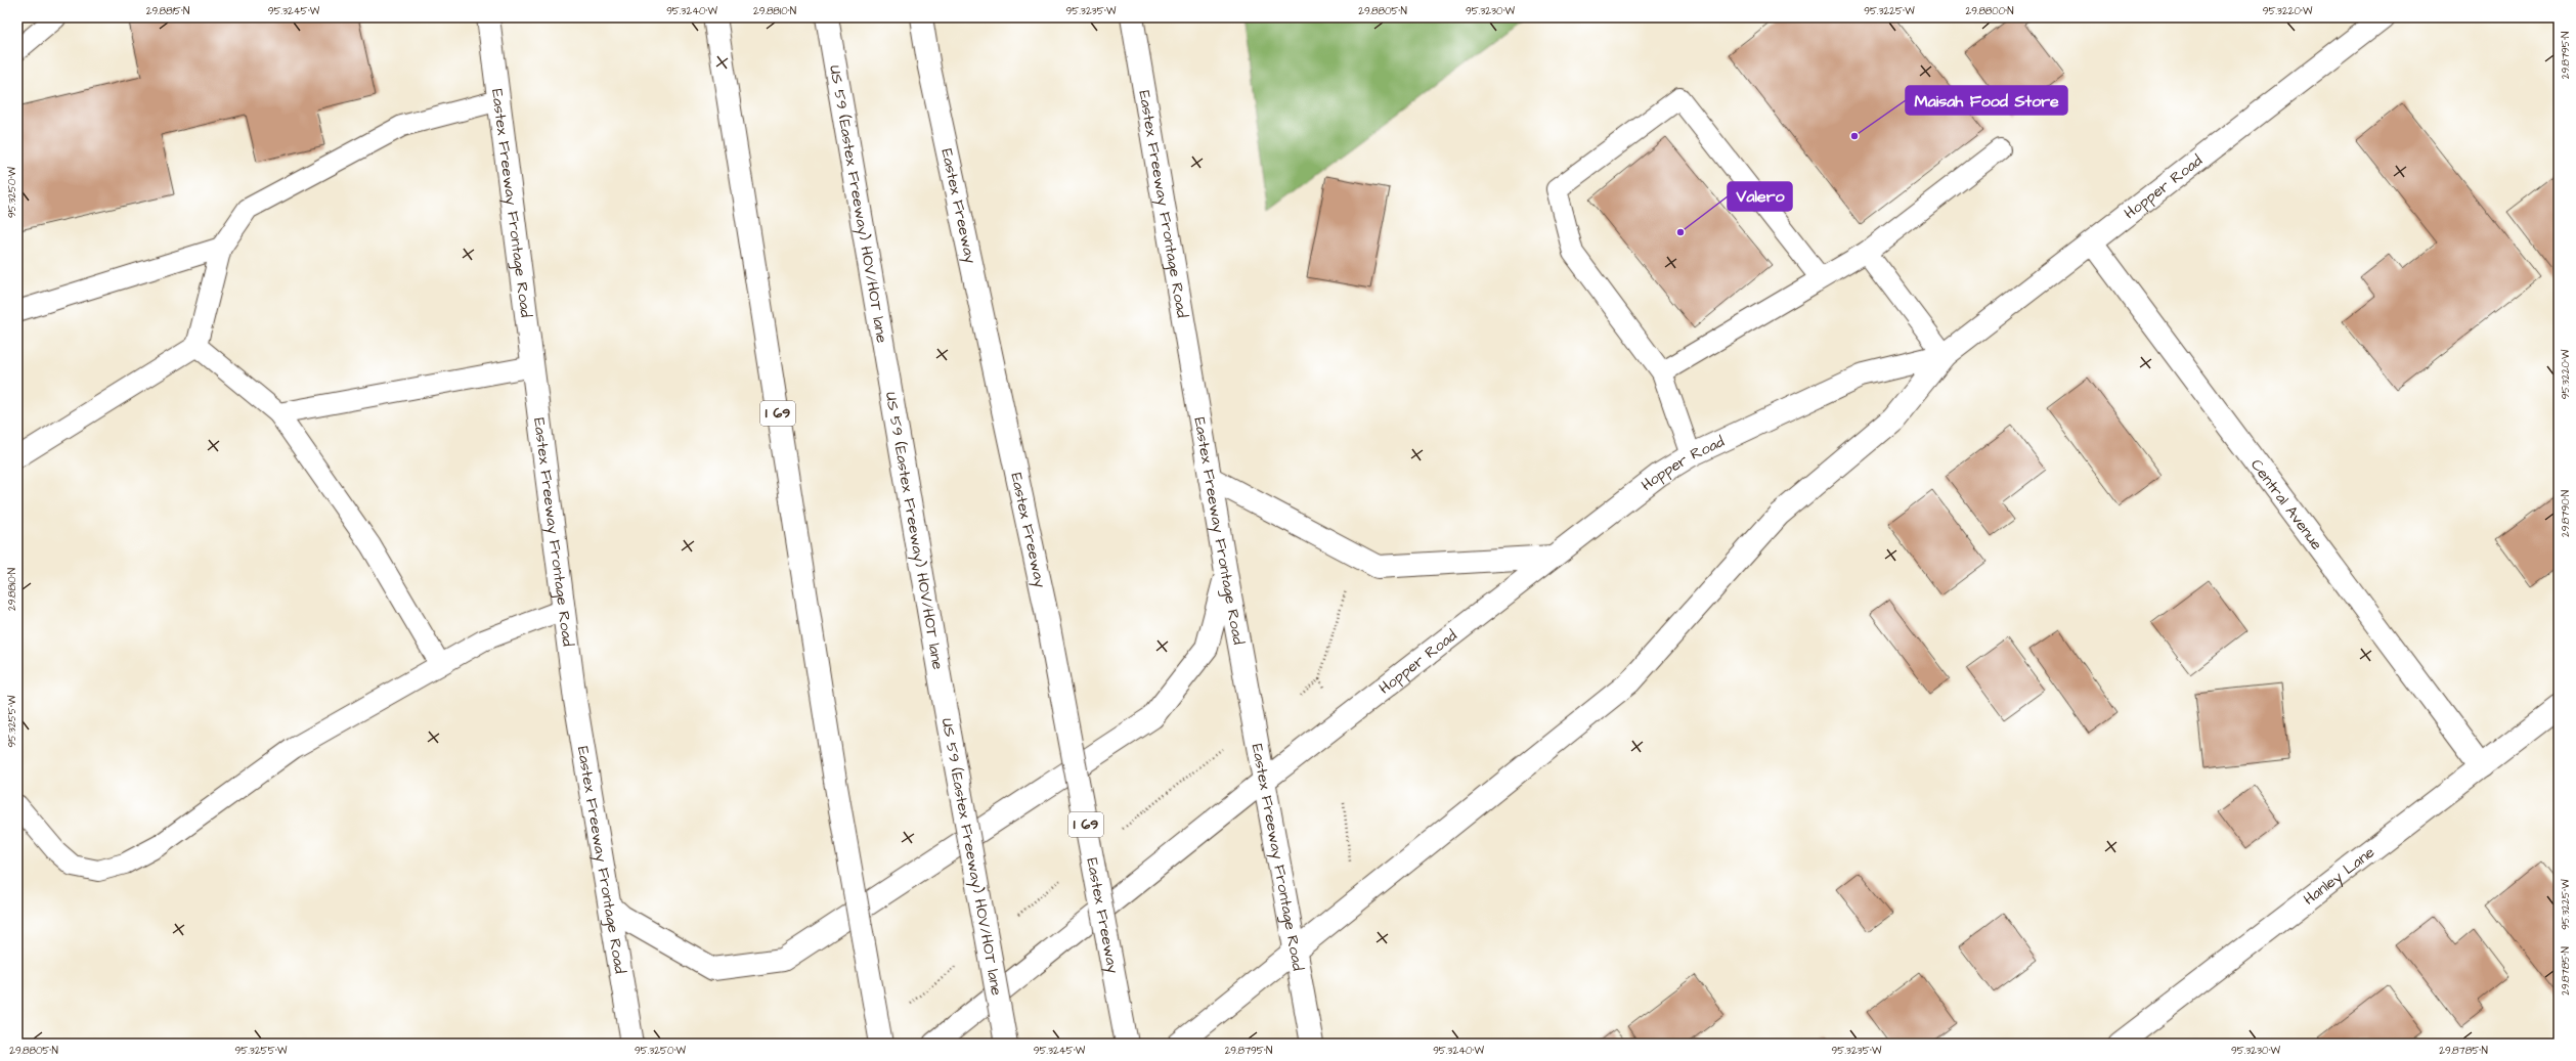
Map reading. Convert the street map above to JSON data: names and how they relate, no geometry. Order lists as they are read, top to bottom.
{
  "streets": {
    "main road": [
      "Hopper Road",
      "Eastex Freeway Frontage Road",
      "US 59 (Eastex Freeway) HOV/HOT lane",
      "Eastex Freeway",
      "I 69",
      "Central Avenue",
      "Hanley Lane"
    ]
  },
  "crossings": [
    ["Hopper Road", "Eastex Freeway Frontage Road"],
    ["Hopper Road", "Central Avenue"],
    ["Central Avenue", "Hanley Lane"]
  ],
  "places": ["Maisah Food Store", "Valero"],
  "coordinates": [
    "29.8815°N",
    "95.3245°W",
    "95.3240°W",
    "29.8810°N",
    "95.3235°W",
    "29.8805°N",
    "95.3230°W",
    "95.3225°W",
    "29.8800°N",
    "95.3220°W",
    "29.8795°N",
    "95.3250°W",
    "29.8790°N",
    "95.3255°W",
    "29.8785°N"
  ]
}
